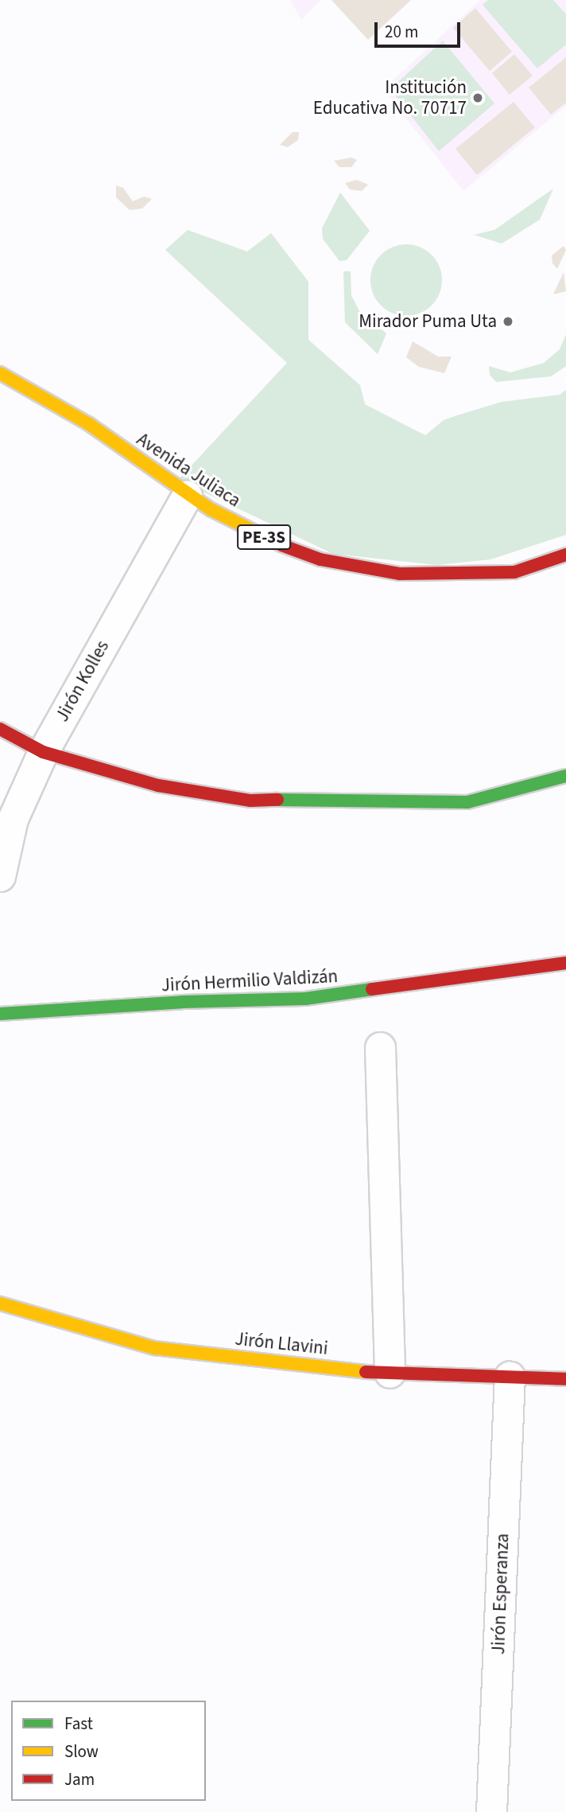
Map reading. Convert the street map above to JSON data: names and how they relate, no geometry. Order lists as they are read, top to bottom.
{
  "streets": {
    "main road": [
      "Avenida Juliaca",
      "PE-3S",
      "Jirón Hermilio Valdizán",
      "Jirón Llavini"
    ],
    "street": ["Jirón Kolles", "Jirón Esperanza"]
  },
  "crossings": [
    ["Avenida Juliaca", "Jirón Kolles"],
    ["Jirón Llavini", "Jirón Esperanza"]
  ],
  "places": ["Institución Educativa No. 70717", "Mirador Puma Uta"],
  "legend": ["Fast", "Slow", "Jam"],
  "scale_bar": "20 m"
}
